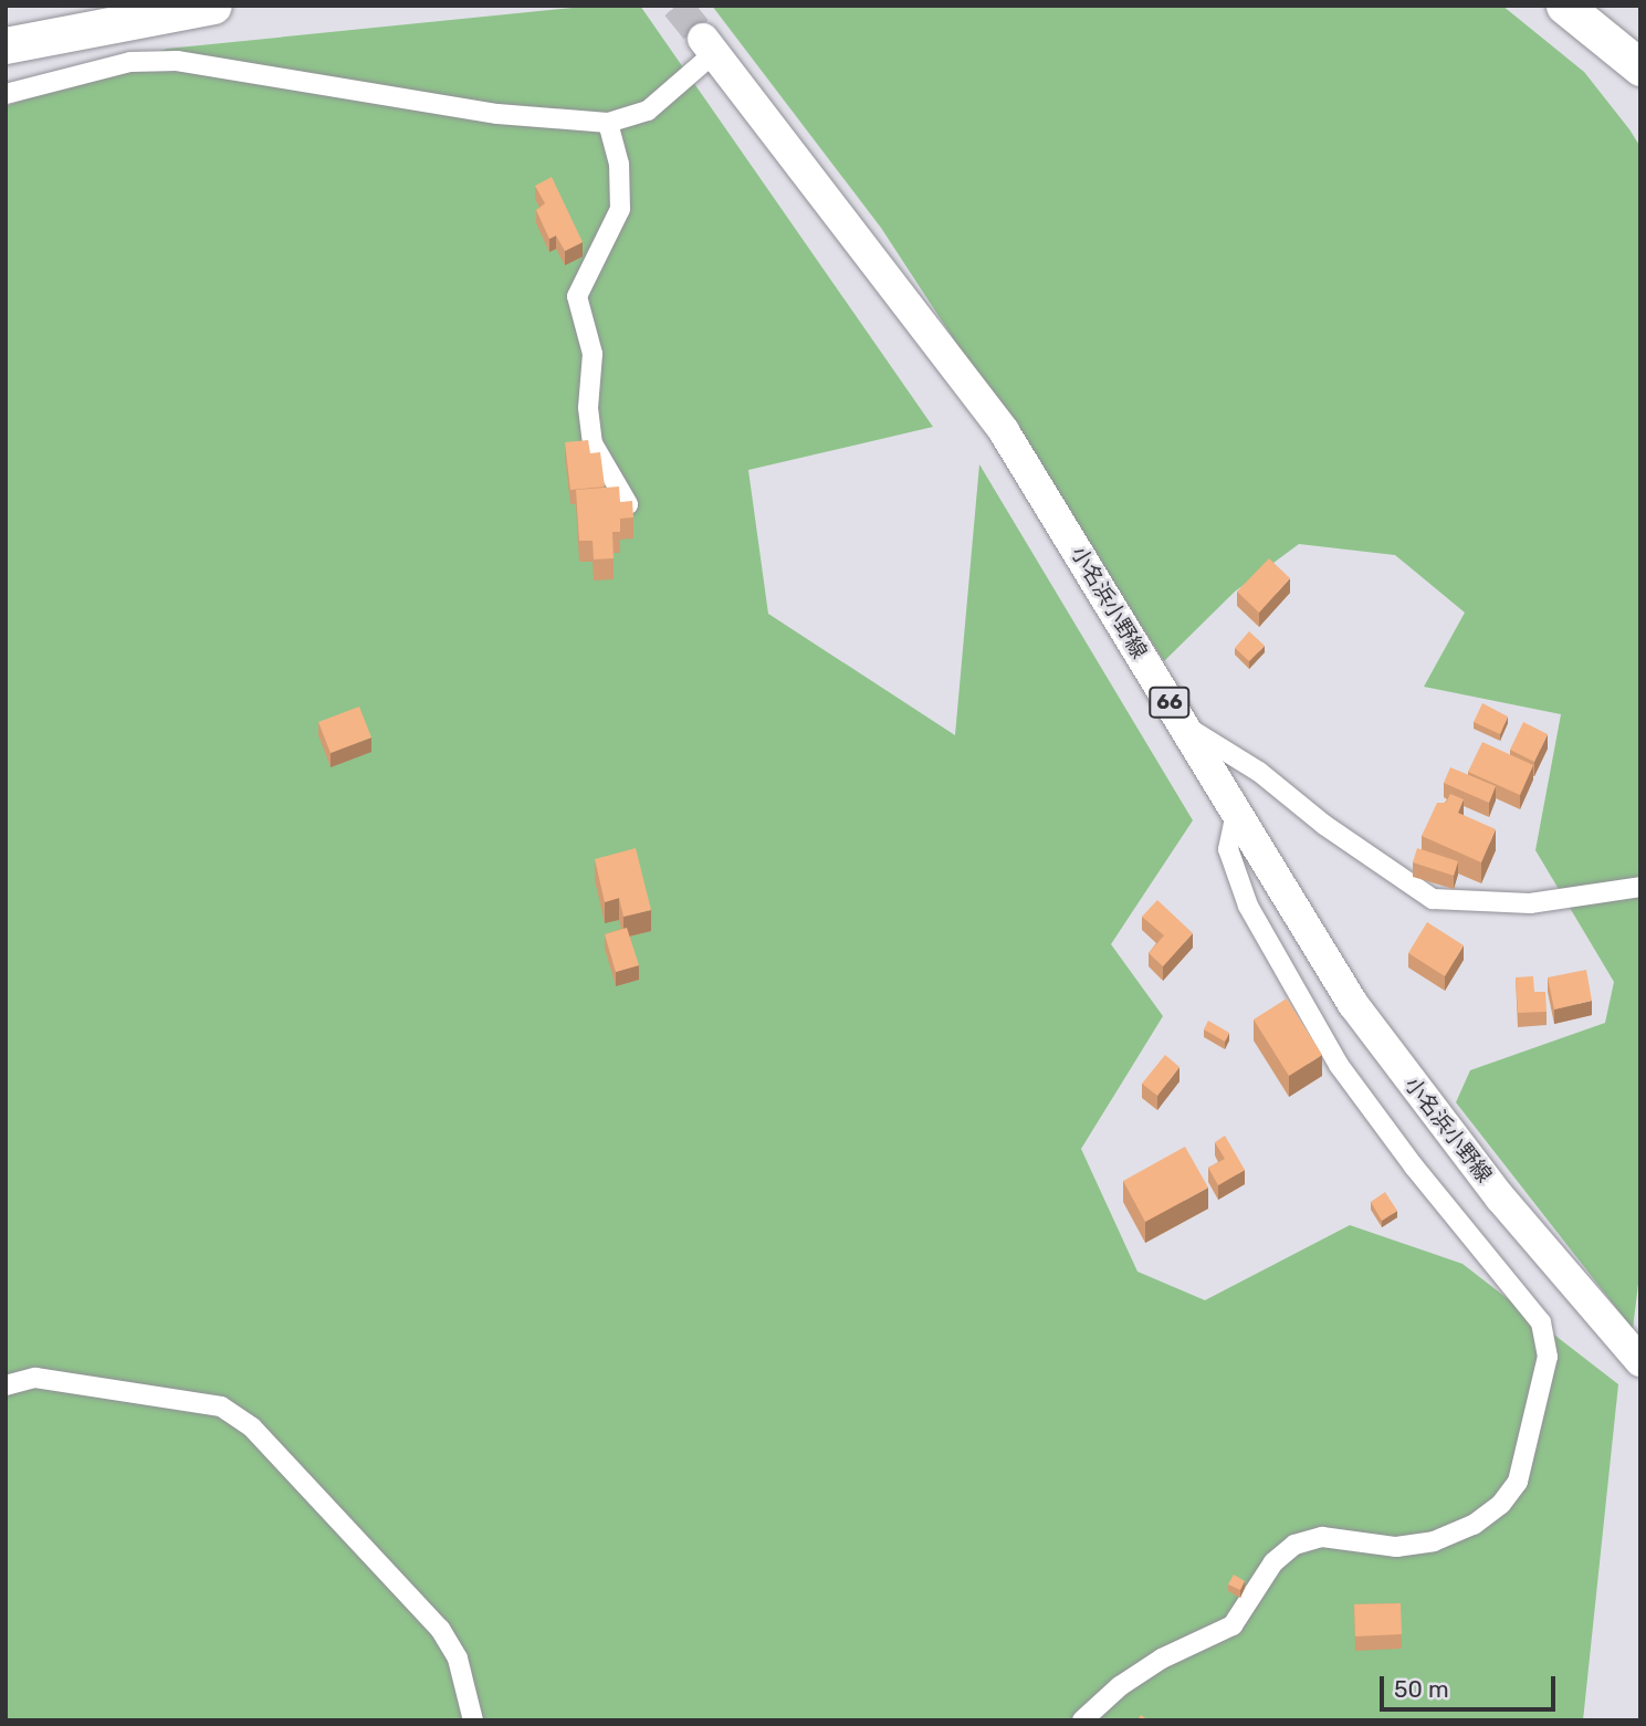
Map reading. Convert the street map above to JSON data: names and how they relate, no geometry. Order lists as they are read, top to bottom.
{
  "streets": {
    "main road": ["小名浜小野線", "66"]
  },
  "scale_bar": "50 m"
}
